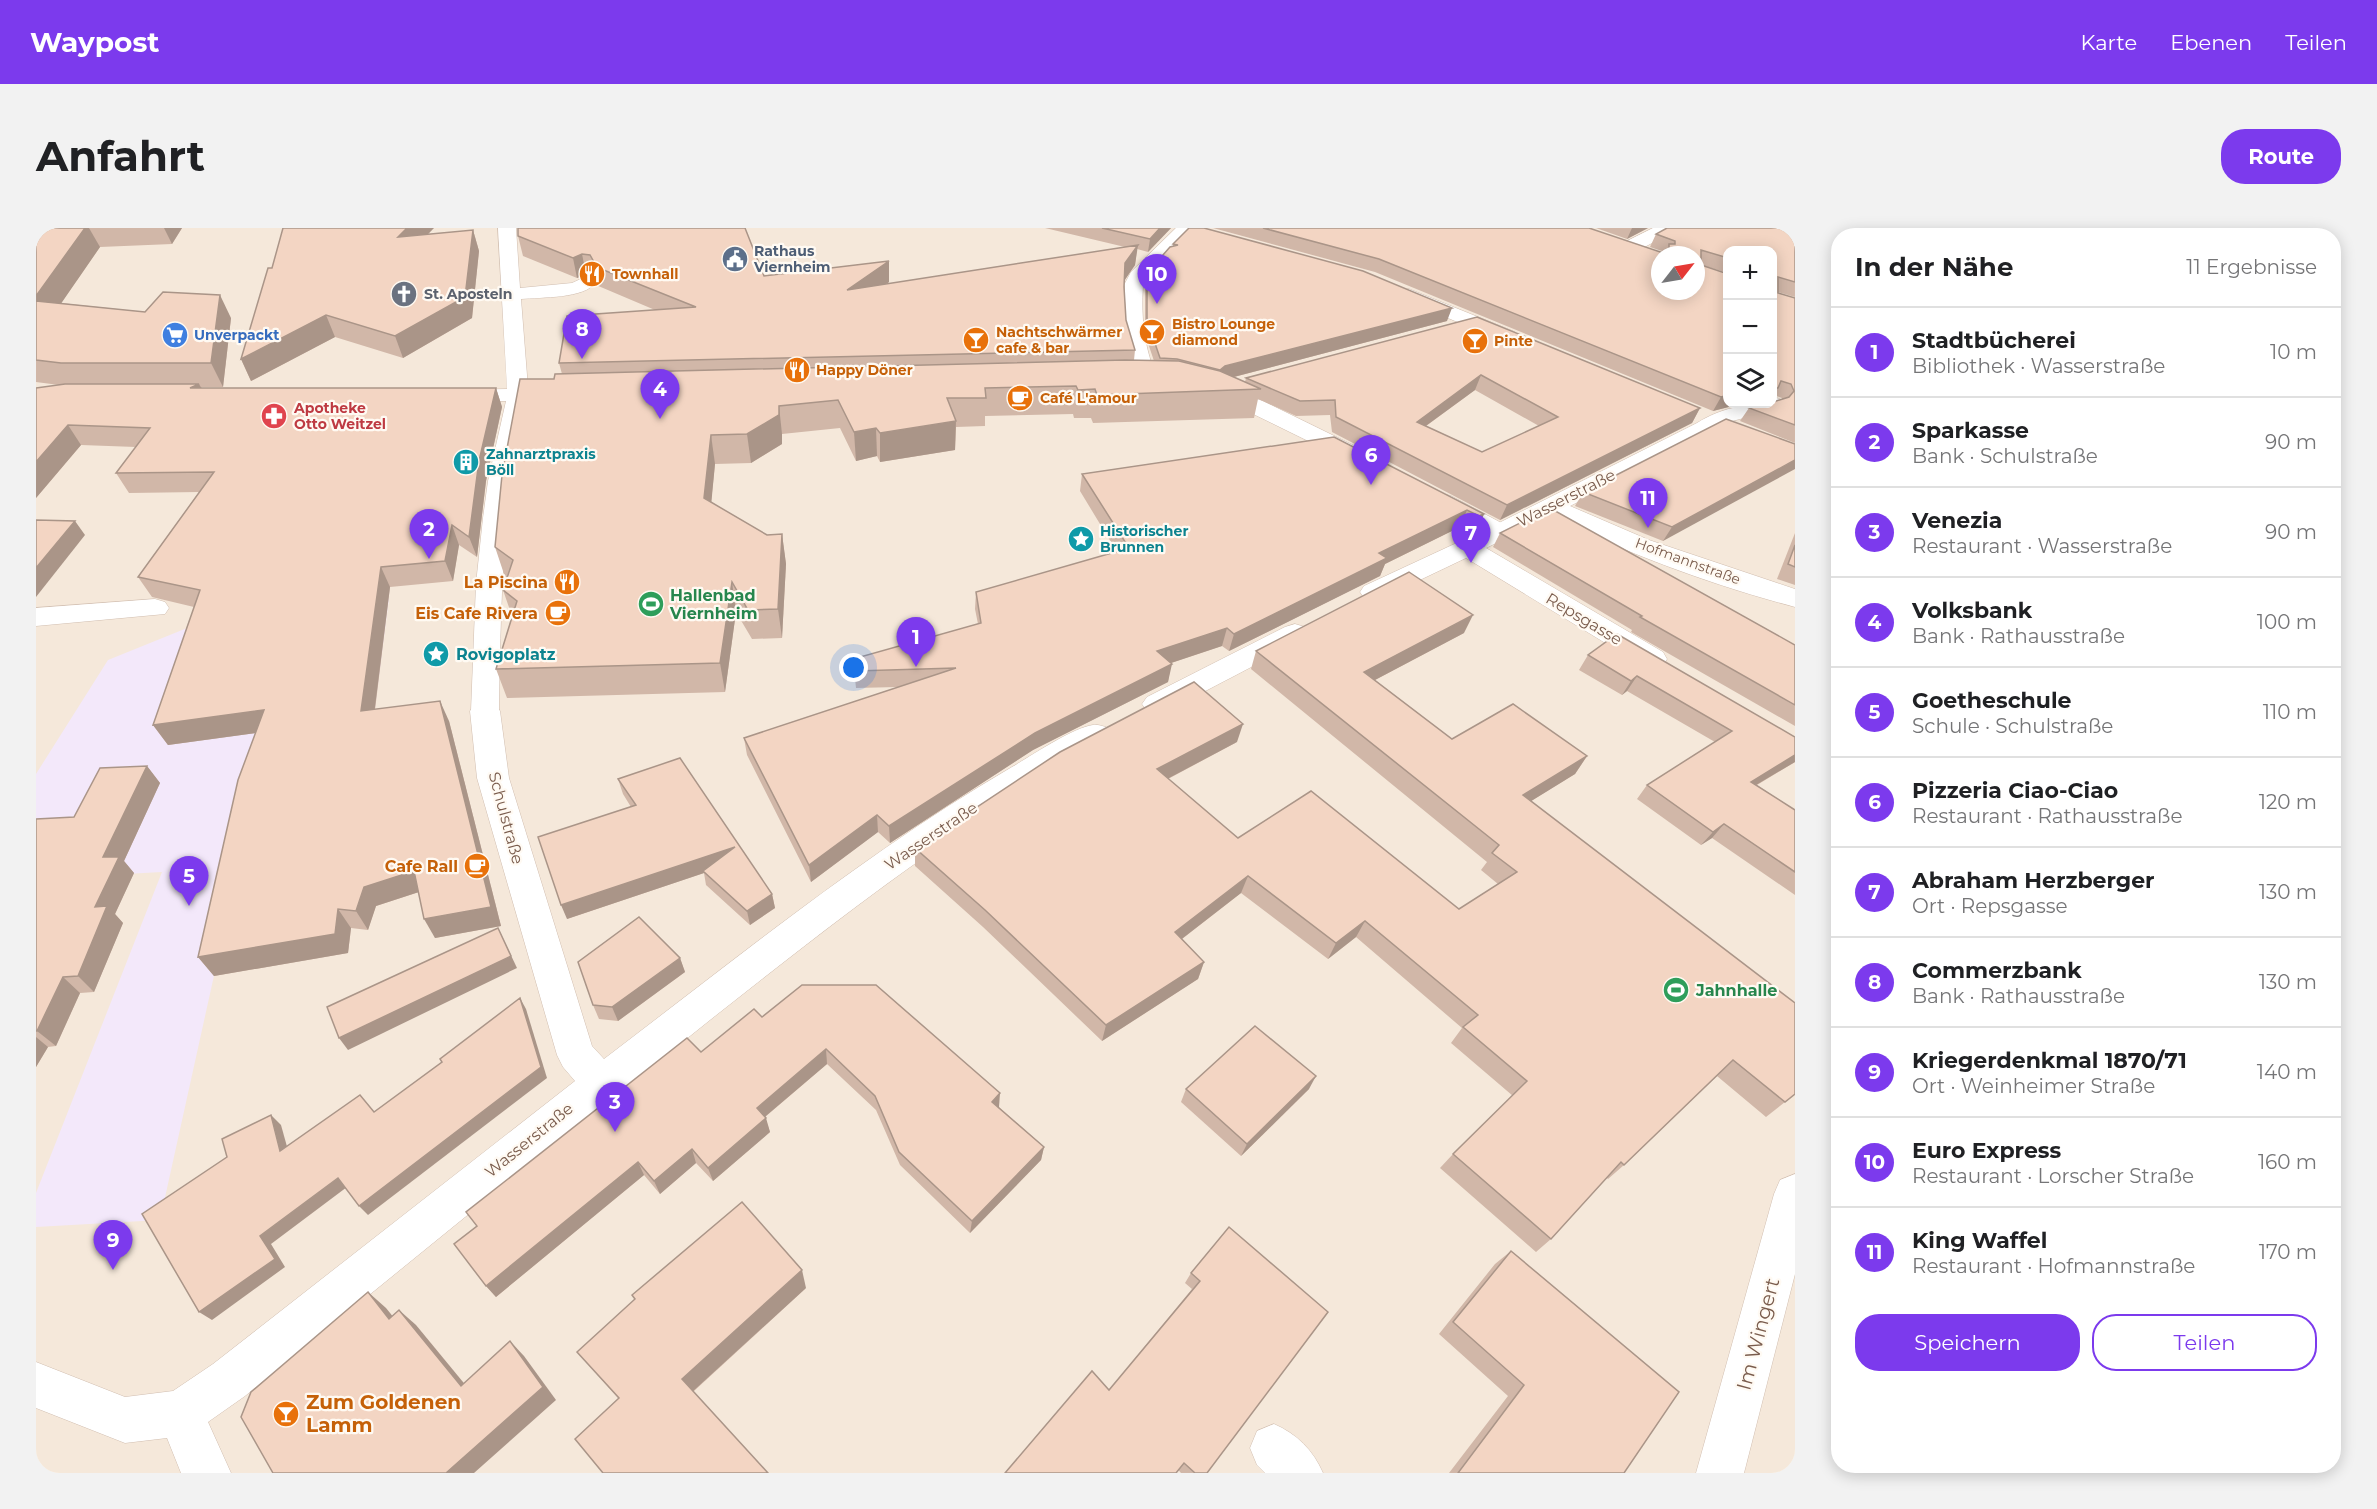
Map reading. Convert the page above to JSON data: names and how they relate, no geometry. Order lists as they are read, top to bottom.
{
  "streets": {
    "street": [
      "Wasserstraße",
      "Hofmannstraße",
      "Repsgasse",
      "Schulstraße",
      "Im Wingert"
    ]
  },
  "crossings": [
    ["Wasserstraße", "Hofmannstraße"],
    ["Wasserstraße", "Repsgasse"],
    ["Wasserstraße", "Schulstraße"]
  ],
  "places": {
    "public building": ["Rathaus Viernheim"],
    "restaurant": ["Townhall", "Happy Döner", "La Piscina"],
    "church": ["St. Aposteln"],
    "bar": [
      "Bistro Lounge diamond",
      "Nachtschwärmer cafe & bar",
      "Pinte",
      "Zum Goldenen Lamm"
    ],
    "supermarket": ["Unverpackt"],
    "cafe": ["Café L'amour", "Eis Cafe Rivera", "Cafe Rall"],
    "pharmacy": ["Apotheke Otto Weitzel"],
    "building": ["Zahnarztpraxis Böll"],
    "place": ["Historischer Brunnen", "Rovigoplatz"],
    "sports": ["Hallenbad Viernheim", "Jahnhalle"]
  },
  "north": "top right",
  "page": {
    "header": "Waypost",
    "nav": ["Karte", "Ebenen", "Teilen"],
    "buttons": [
      "Route",
      ["Speichern", "Teilen"]
    ],
    "title": "Anfahrt",
    "heading": ["In der Nähe", "11 Ergebnisse"],
    "map_buttons": ["+", "−"],
    "pins": [
      "10",
      "8",
      "4",
      "6",
      "11",
      "2",
      "7",
      "1",
      "5",
      "3",
      "9"
    ],
    "list": [
      {
        "mark": "1",
        "name": "Stadtbücherei",
        "note": "Bibliothek · Wasserstraße",
        "value": "10 m"
      },
      {
        "mark": "2",
        "name": "Sparkasse",
        "note": "Bank · Schulstraße",
        "value": "90 m"
      },
      {
        "mark": "3",
        "name": "Venezia",
        "note": "Restaurant · Wasserstraße",
        "value": "90 m"
      },
      {
        "mark": "4",
        "name": "Volksbank",
        "note": "Bank · Rathausstraße",
        "value": "100 m"
      },
      {
        "mark": "5",
        "name": "Goetheschule",
        "note": "Schule · Schulstraße",
        "value": "110 m"
      },
      {
        "mark": "6",
        "name": "Pizzeria Ciao-Ciao",
        "note": "Restaurant · Rathausstraße",
        "value": "120 m"
      },
      {
        "mark": "7",
        "name": "Abraham Herzberger",
        "note": "Ort · Repsgasse",
        "value": "130 m"
      },
      {
        "mark": "8",
        "name": "Commerzbank",
        "note": "Bank · Rathausstraße",
        "value": "130 m"
      },
      {
        "mark": "9",
        "name": "Kriegerdenkmal 1870/71",
        "note": "Ort · Weinheimer Straße",
        "value": "140 m"
      },
      {
        "mark": "10",
        "name": "Euro Express",
        "note": "Restaurant · Lorscher Straße",
        "value": "160 m"
      },
      {
        "mark": "11",
        "name": "King Waffel",
        "note": "Restaurant · Hofmannstraße",
        "value": "170 m"
      }
    ]
  }
}
